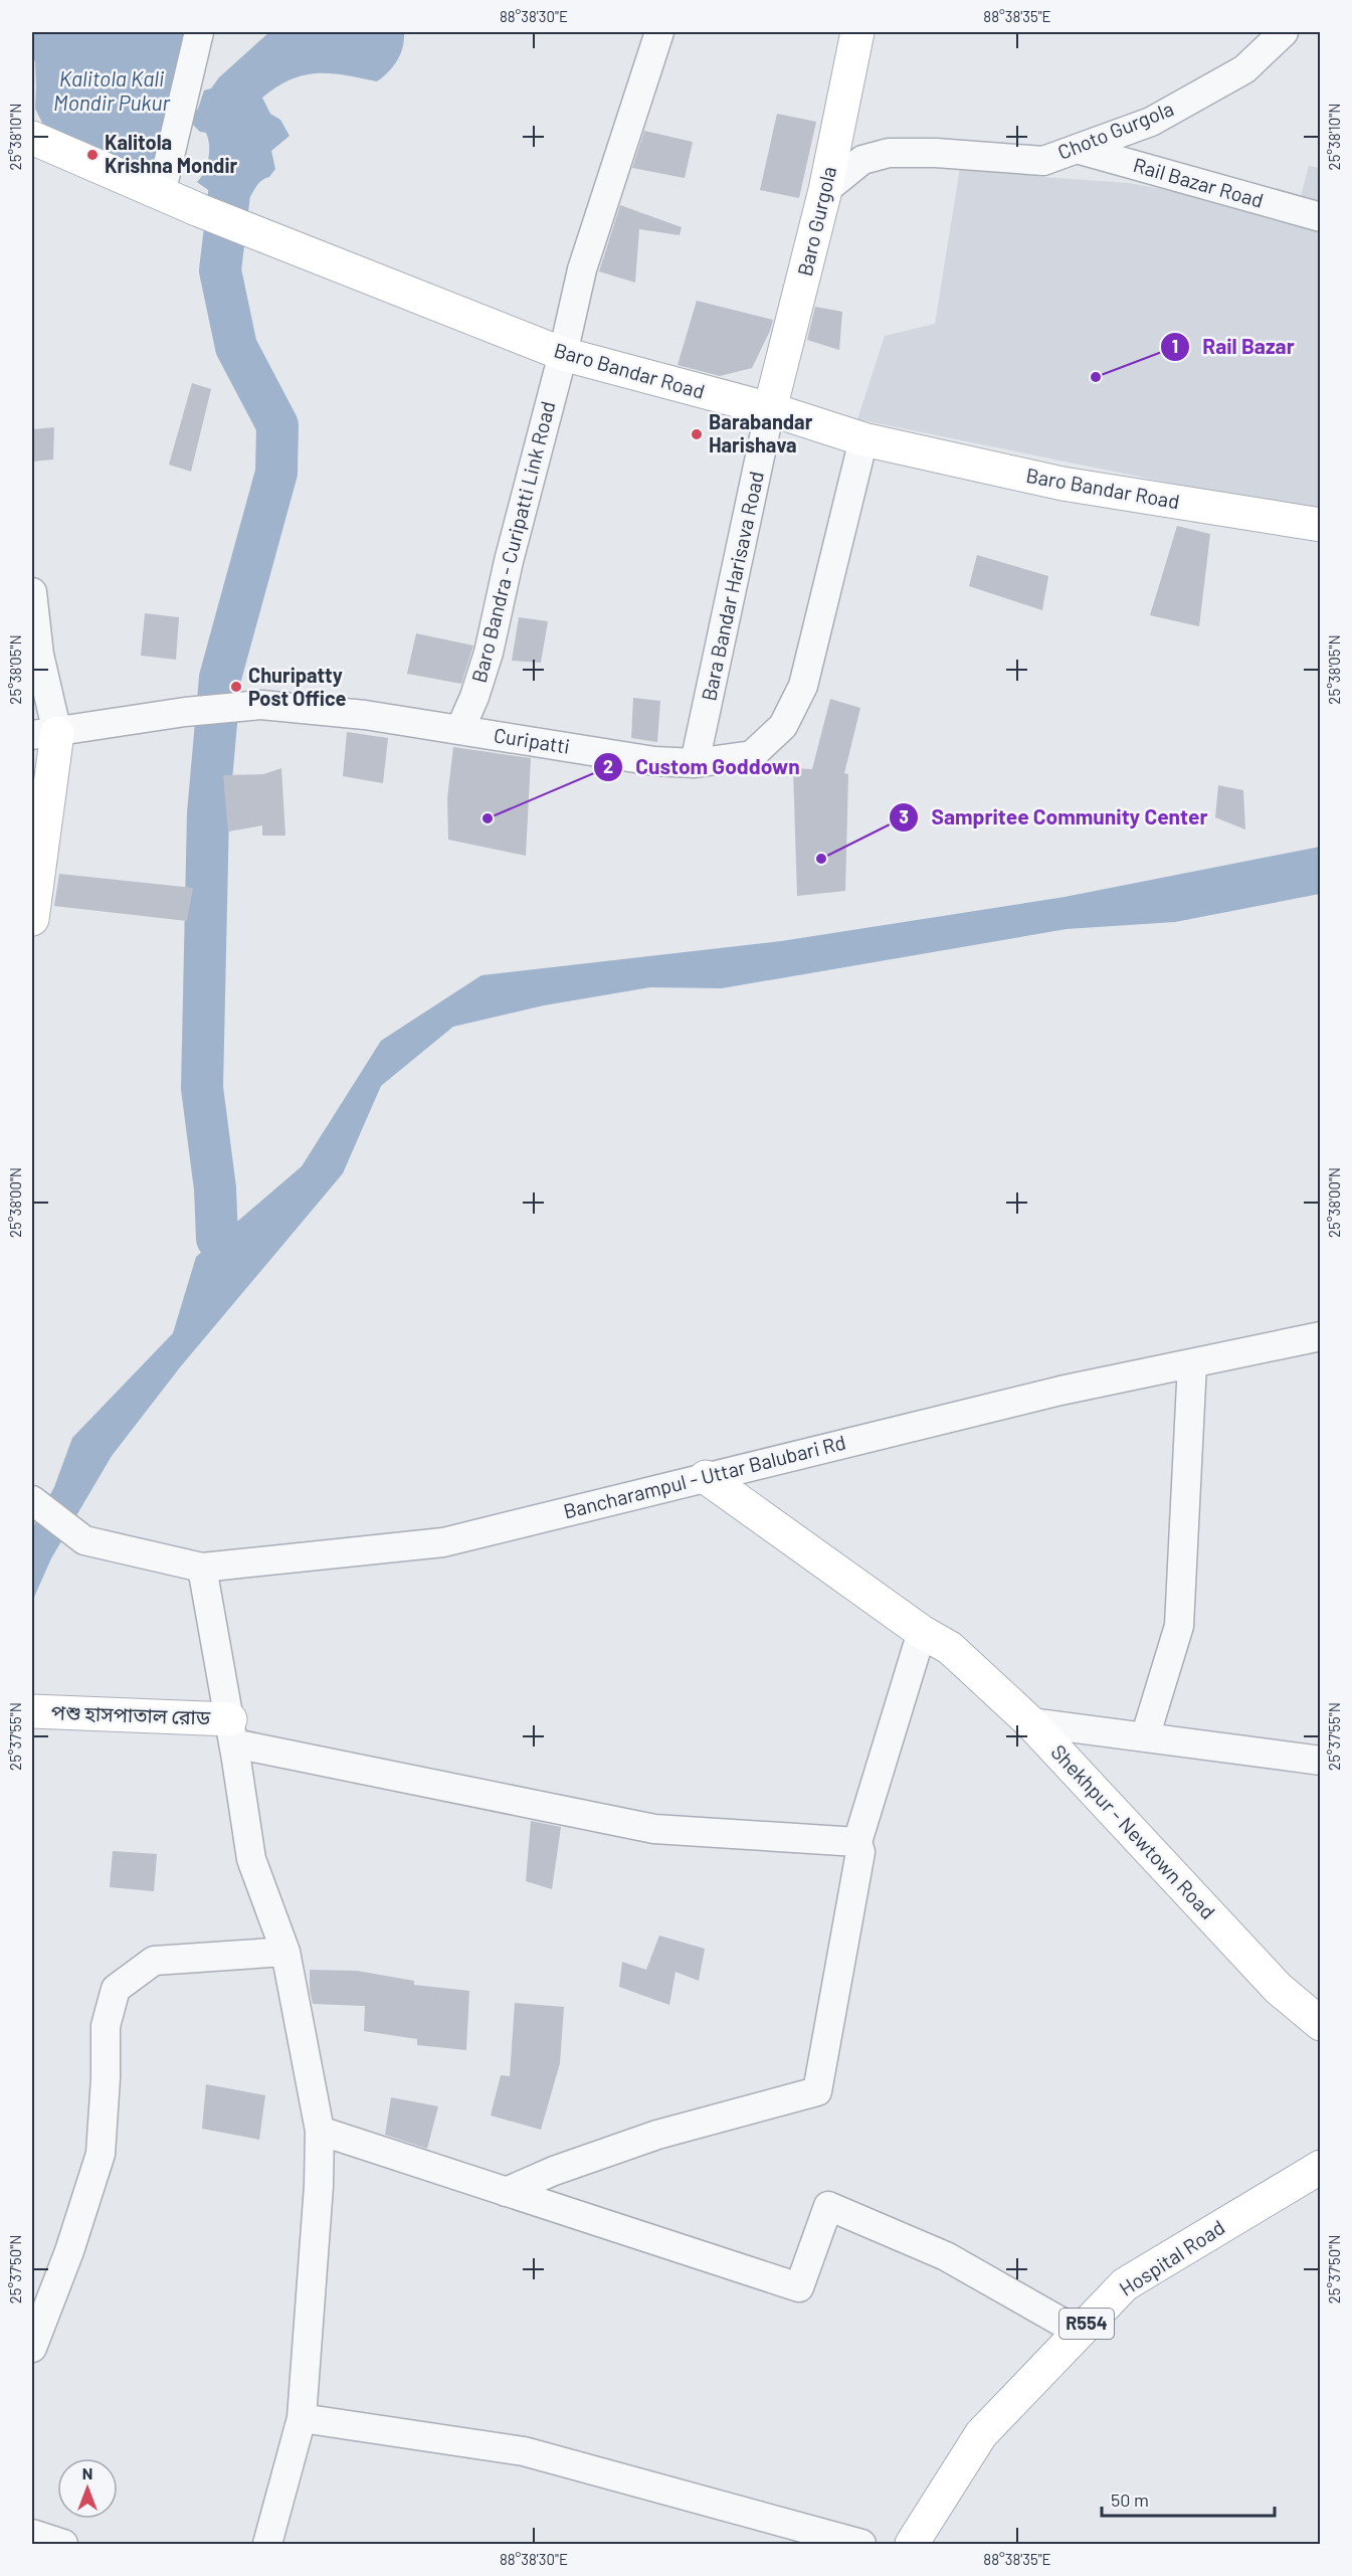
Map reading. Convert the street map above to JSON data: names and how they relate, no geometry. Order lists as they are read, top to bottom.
{
  "streets": {
    "street": [
      "Choto Gurgola",
      "Rail Bazar Road",
      "Baro Gurgola",
      "Baro Bandar Road",
      "Baro Bandra - Curipatti Link Road",
      "Bara Bandar Harisava Road",
      "Curipatti",
      "Bancharampul - Uttar Balubari Rd",
      "পশু হাসপাতাল রোড",
      "Shekhpur - Newtown Road",
      "Hospital Road",
      "R554"
    ]
  },
  "crossings": [
    ["Choto Gurgola", "Rail Bazar Road"],
    ["Choto Gurgola", "Baro Gurgola"],
    ["Baro Gurgola", "Baro Bandar Road"],
    ["Baro Gurgola", "Bara Bandar Harisava Road"],
    ["Baro Bandar Road", "Baro Bandra - Curipatti Link Road"],
    ["Baro Bandar Road", "Bara Bandar Harisava Road"],
    ["Baro Bandar Road", "Curipatti"],
    ["Baro Bandra - Curipatti Link Road", "Curipatti"],
    ["Bara Bandar Harisava Road", "Curipatti"],
    ["Bancharampul - Uttar Balubari Rd", "Shekhpur - Newtown Road"]
  ],
  "water": ["Kalitola Kali Mondir Pukur"],
  "places": [
    "Kalitola Krishna Mondir",
    "Rail Bazar",
    "Barabandar Harishava",
    "Churipatty Post Office",
    "Custom Goddown",
    "Sampritee Community Center"
  ],
  "scale_bar": "50 m",
  "north": "top",
  "coordinates": [
    "88°38'30\"E",
    "88°38'35\"E",
    "25°38'10\"N",
    "25°38'05\"N",
    "25°38'00\"N",
    "25°37'55\"N",
    "25°37'50\"N"
  ]
}
